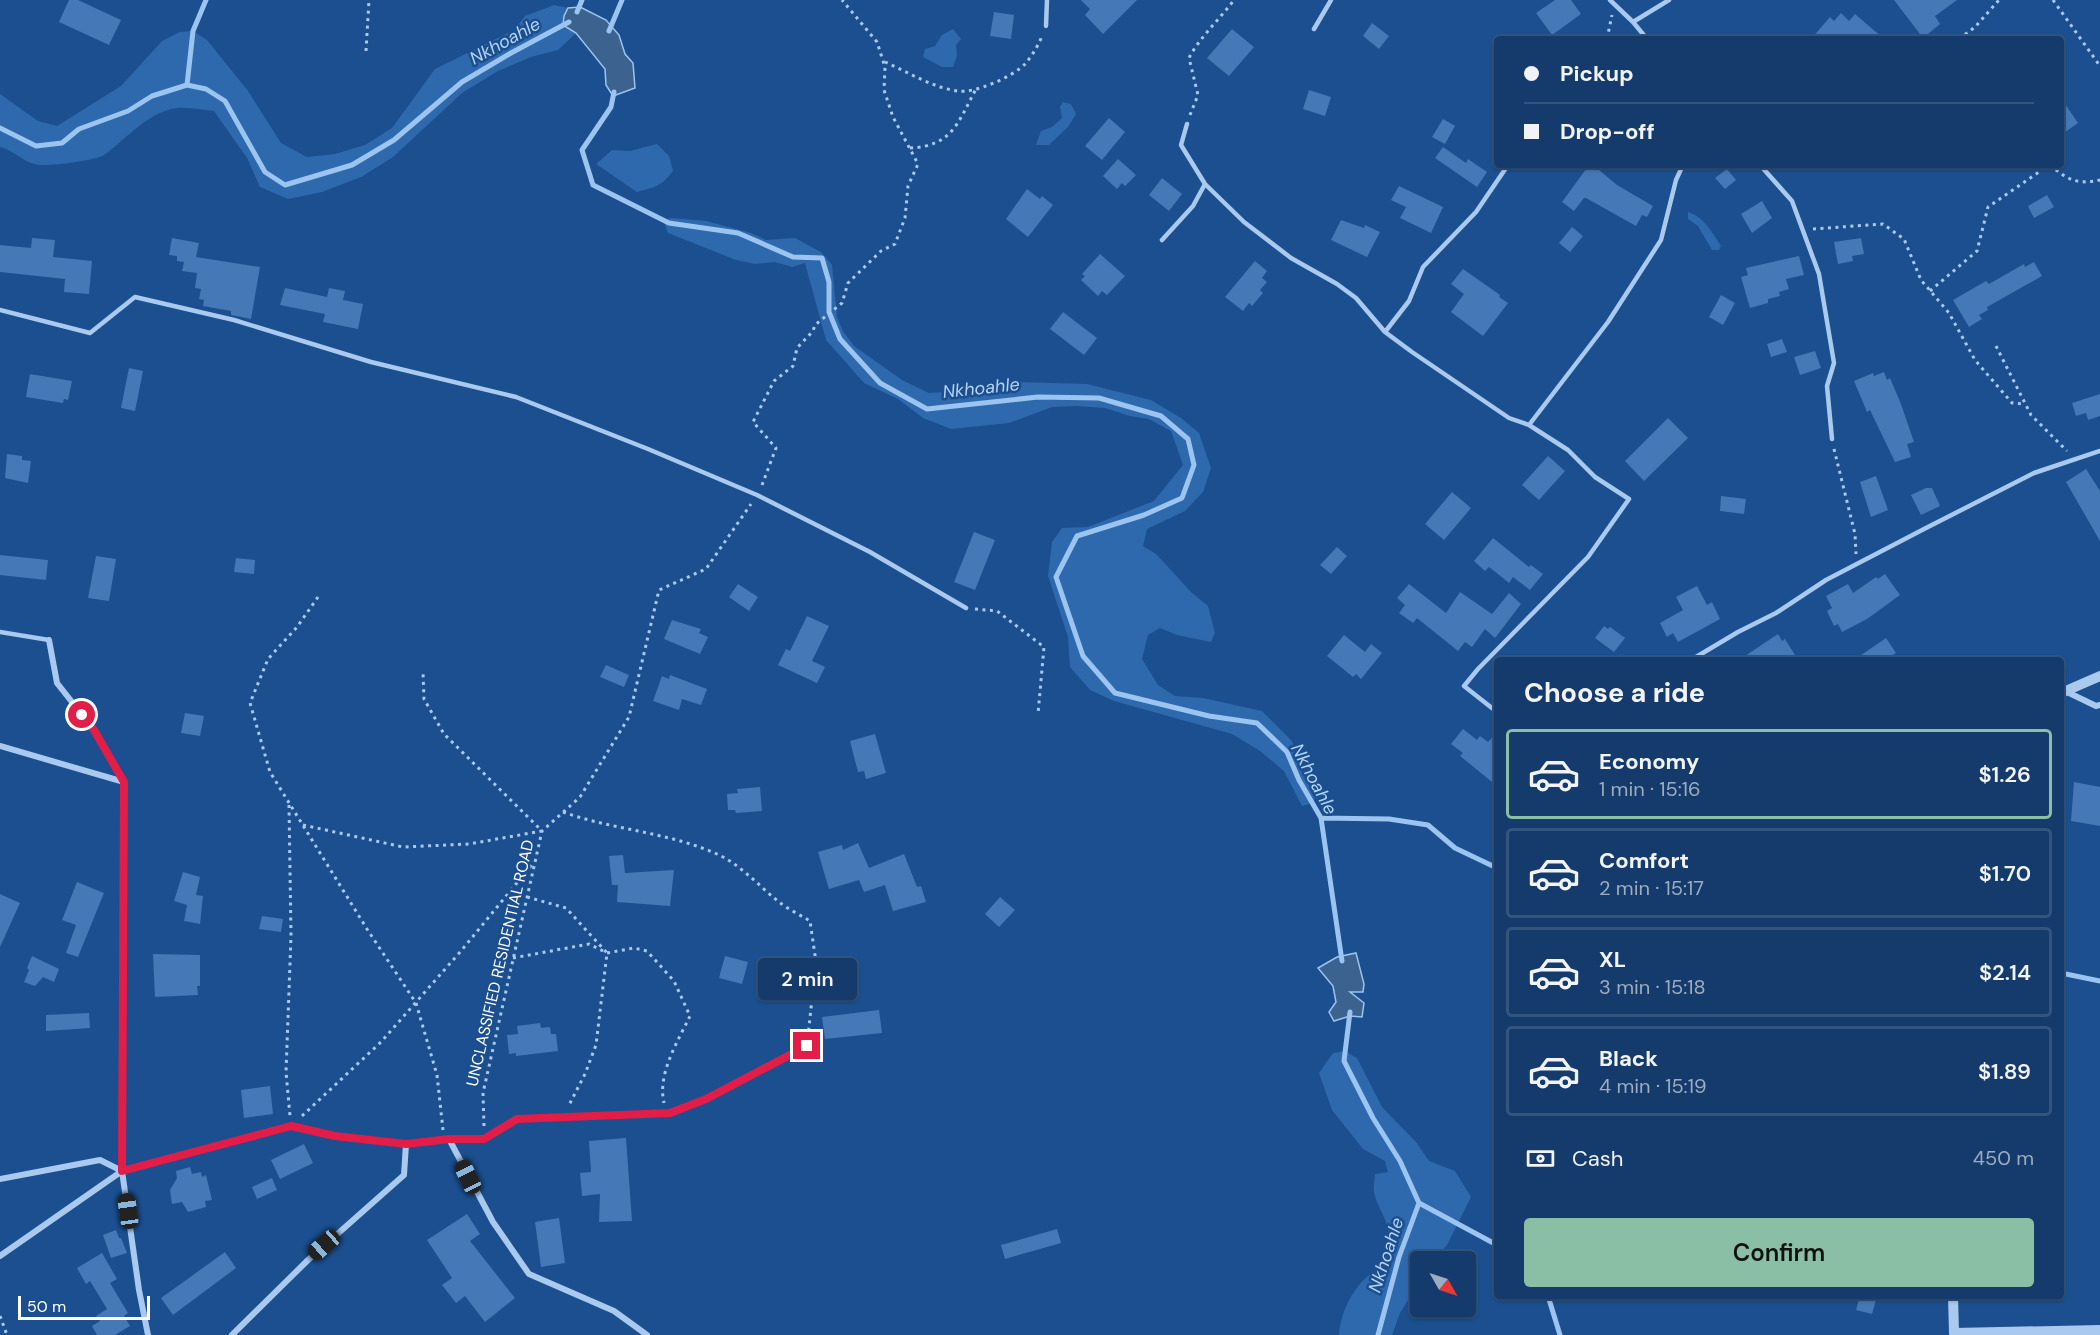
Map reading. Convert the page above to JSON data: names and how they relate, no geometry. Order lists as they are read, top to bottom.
{
  "streets": {
    "path": ["UNCLASSIFIED RESIDENTIAL ROAD"]
  },
  "water": ["Nkhoahle"],
  "scale_bar": "50 m",
  "north": "bottom right",
  "page": {
    "banner": ["Pickup", "Drop-off"],
    "heading": "Choose a ride",
    "list": [
      {
        "name": "Economy",
        "note": "1 min · 15:16",
        "value": "$1.26"
      },
      {
        "name": "Comfort",
        "note": "2 min · 15:17",
        "value": "$1.70"
      },
      {
        "name": "XL",
        "note": "3 min · 15:18",
        "value": "$2.14"
      },
      {
        "name": "Black",
        "note": "4 min · 15:19",
        "value": "$1.89"
      }
    ],
    "bubble": "2 min",
    "pay": ["Cash", "450 m"],
    "buttons": "Confirm",
    "scale": "50 m"
  }
}
